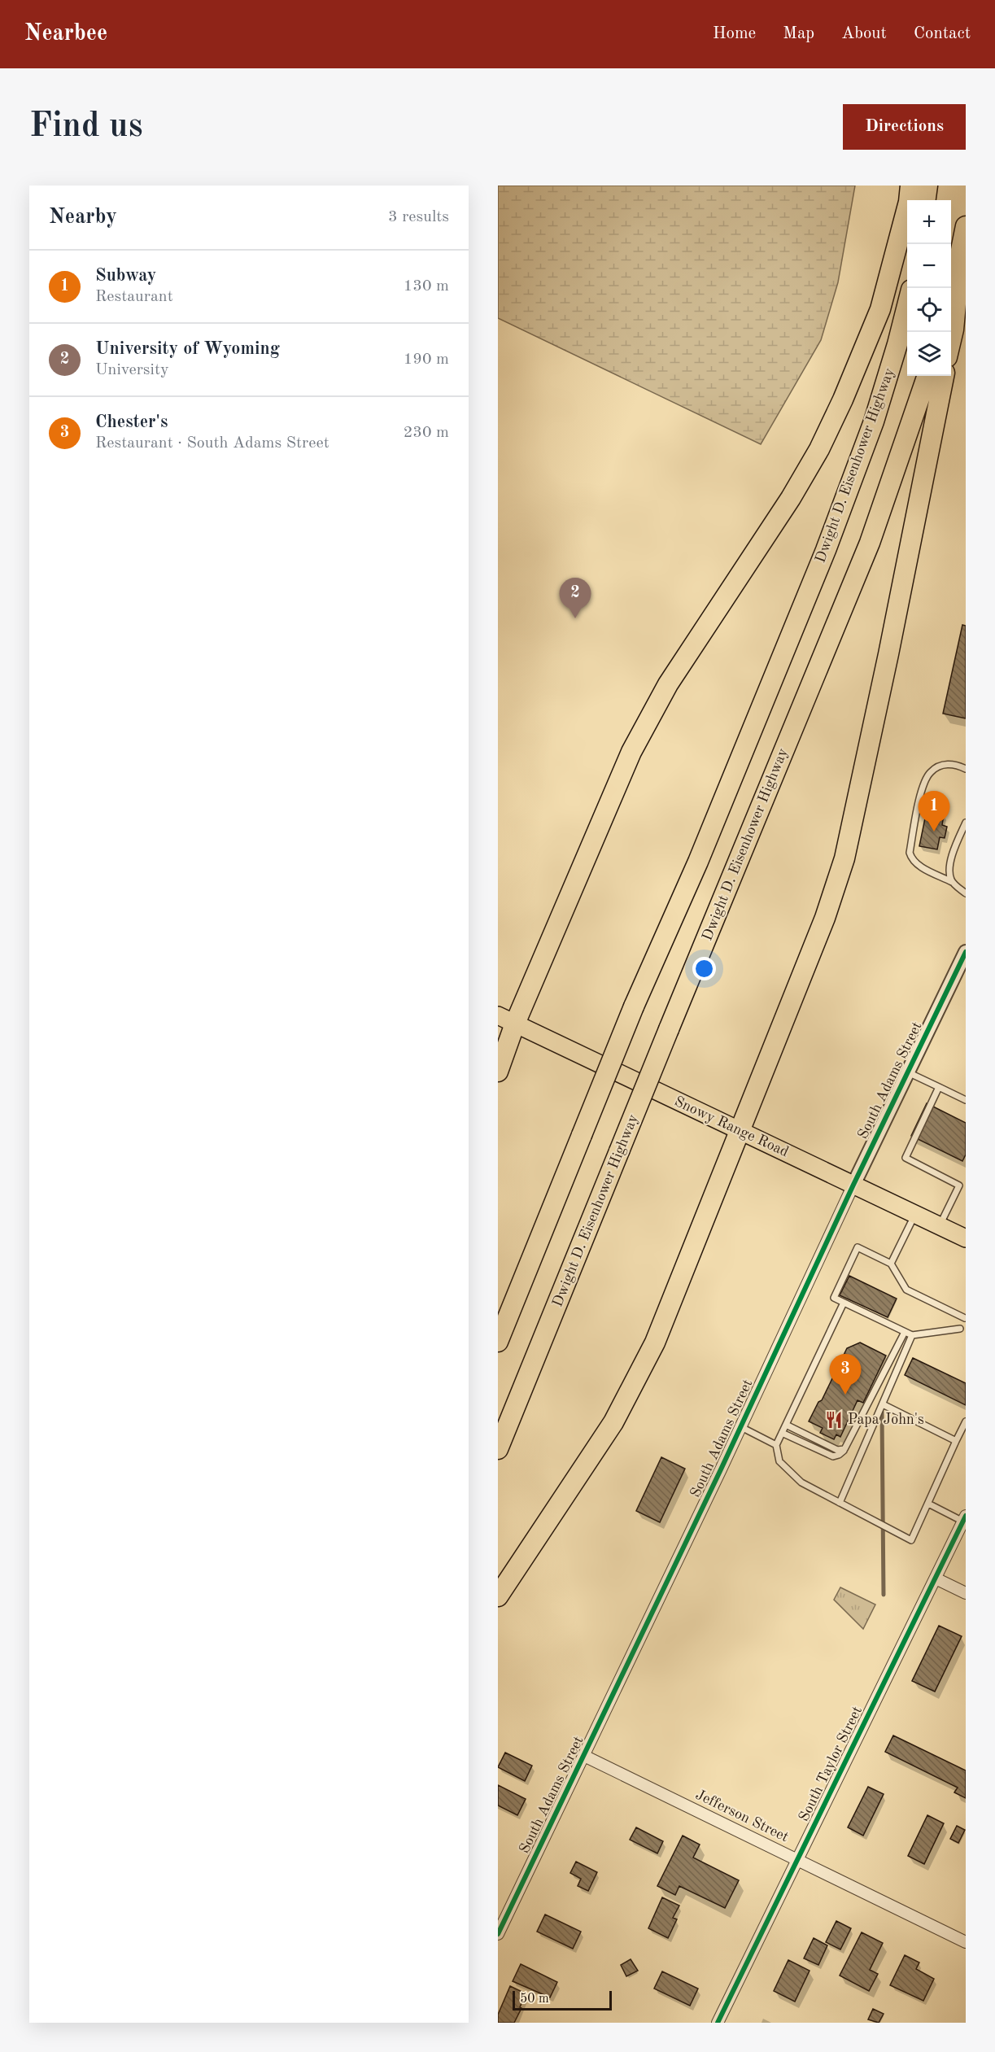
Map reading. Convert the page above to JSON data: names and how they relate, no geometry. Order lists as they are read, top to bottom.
{
  "streets": {
    "highway": ["Dwight D. Eisenhower Highway"],
    "main road": ["Snowy Range Road"],
    "street": ["South Adams Street", "South Taylor Street", "Jefferson Street"]
  },
  "crossings": [
    ["South Adams Street", "Snowy Range Road"],
    ["South Adams Street", "Jefferson Street"],
    ["South Taylor Street", "Jefferson Street"]
  ],
  "places": {
    "restaurant": ["Papa John's"]
  },
  "scale_bar": "50 m",
  "page": {
    "header": "Nearbee",
    "nav": [
      "Home",
      "Map",
      "About",
      "Contact"
    ],
    "buttons": "Directions",
    "title": "Find us",
    "heading": ["Nearby", "3 results"],
    "map_buttons": ["+", "−"],
    "list": [
      {
        "mark": "1",
        "name": "Subway",
        "note": "Restaurant",
        "value": "130 m"
      },
      {
        "mark": "2",
        "name": "University of Wyoming",
        "note": "University",
        "value": "190 m"
      },
      {
        "mark": "3",
        "name": "Chester's",
        "note": "Restaurant · South Adams Street",
        "value": "230 m"
      }
    ],
    "pins": ["2", "1", "3"],
    "scale": "50 m"
  }
}
